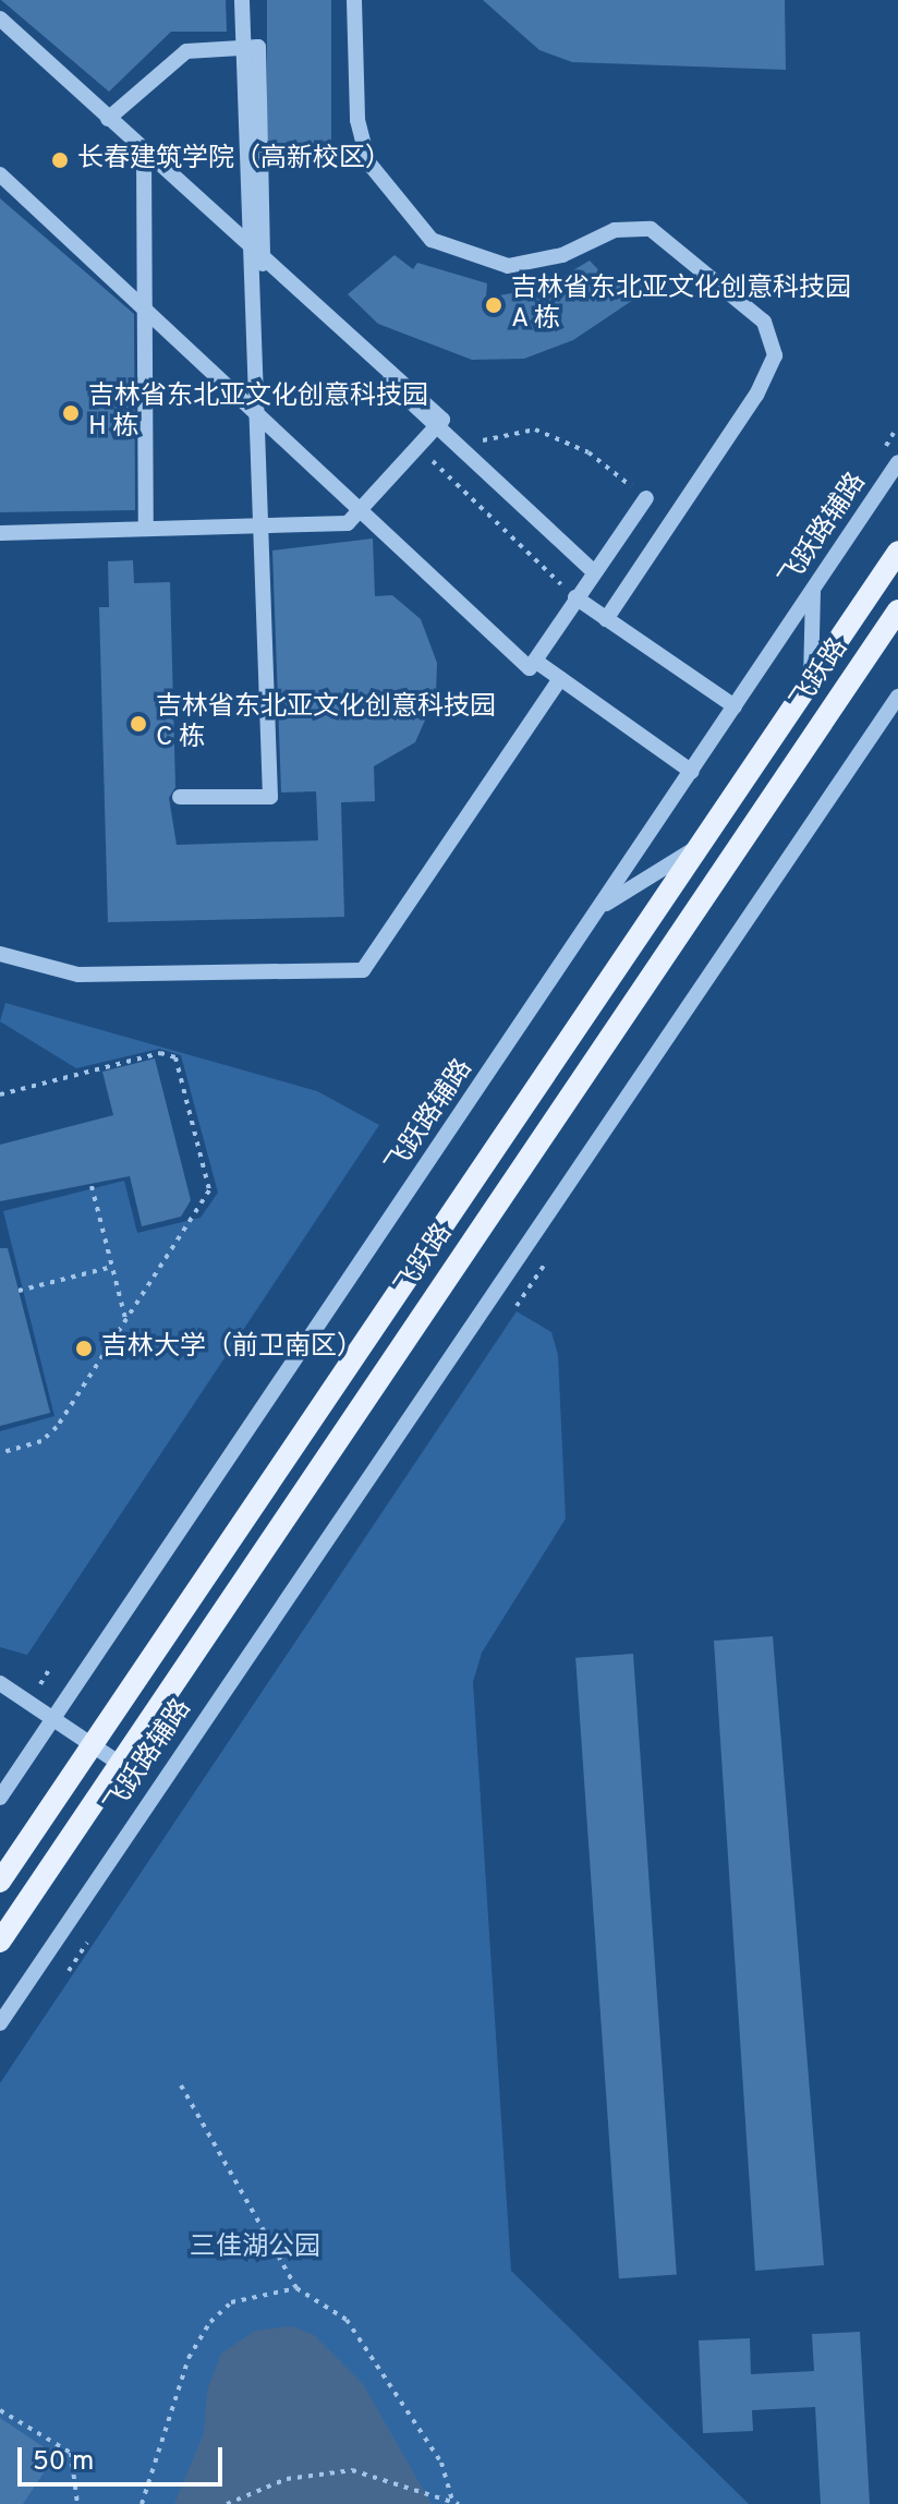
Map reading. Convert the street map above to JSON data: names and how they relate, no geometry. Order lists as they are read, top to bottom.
{
  "streets": {
    "main road": ["飞跃路"],
    "street": ["飞跃路辅路"]
  },
  "parks": ["三佳湖公园"],
  "places": [
    "长春建筑学院（高新校区）",
    "吉林省东北亚文化创意科技园 A 栋",
    "吉林省东北亚文化创意科技园 H 栋",
    "吉林省东北亚文化创意科技园 C 栋",
    "吉林大学（前卫南区）"
  ],
  "scale_bar": "50 m"
}
